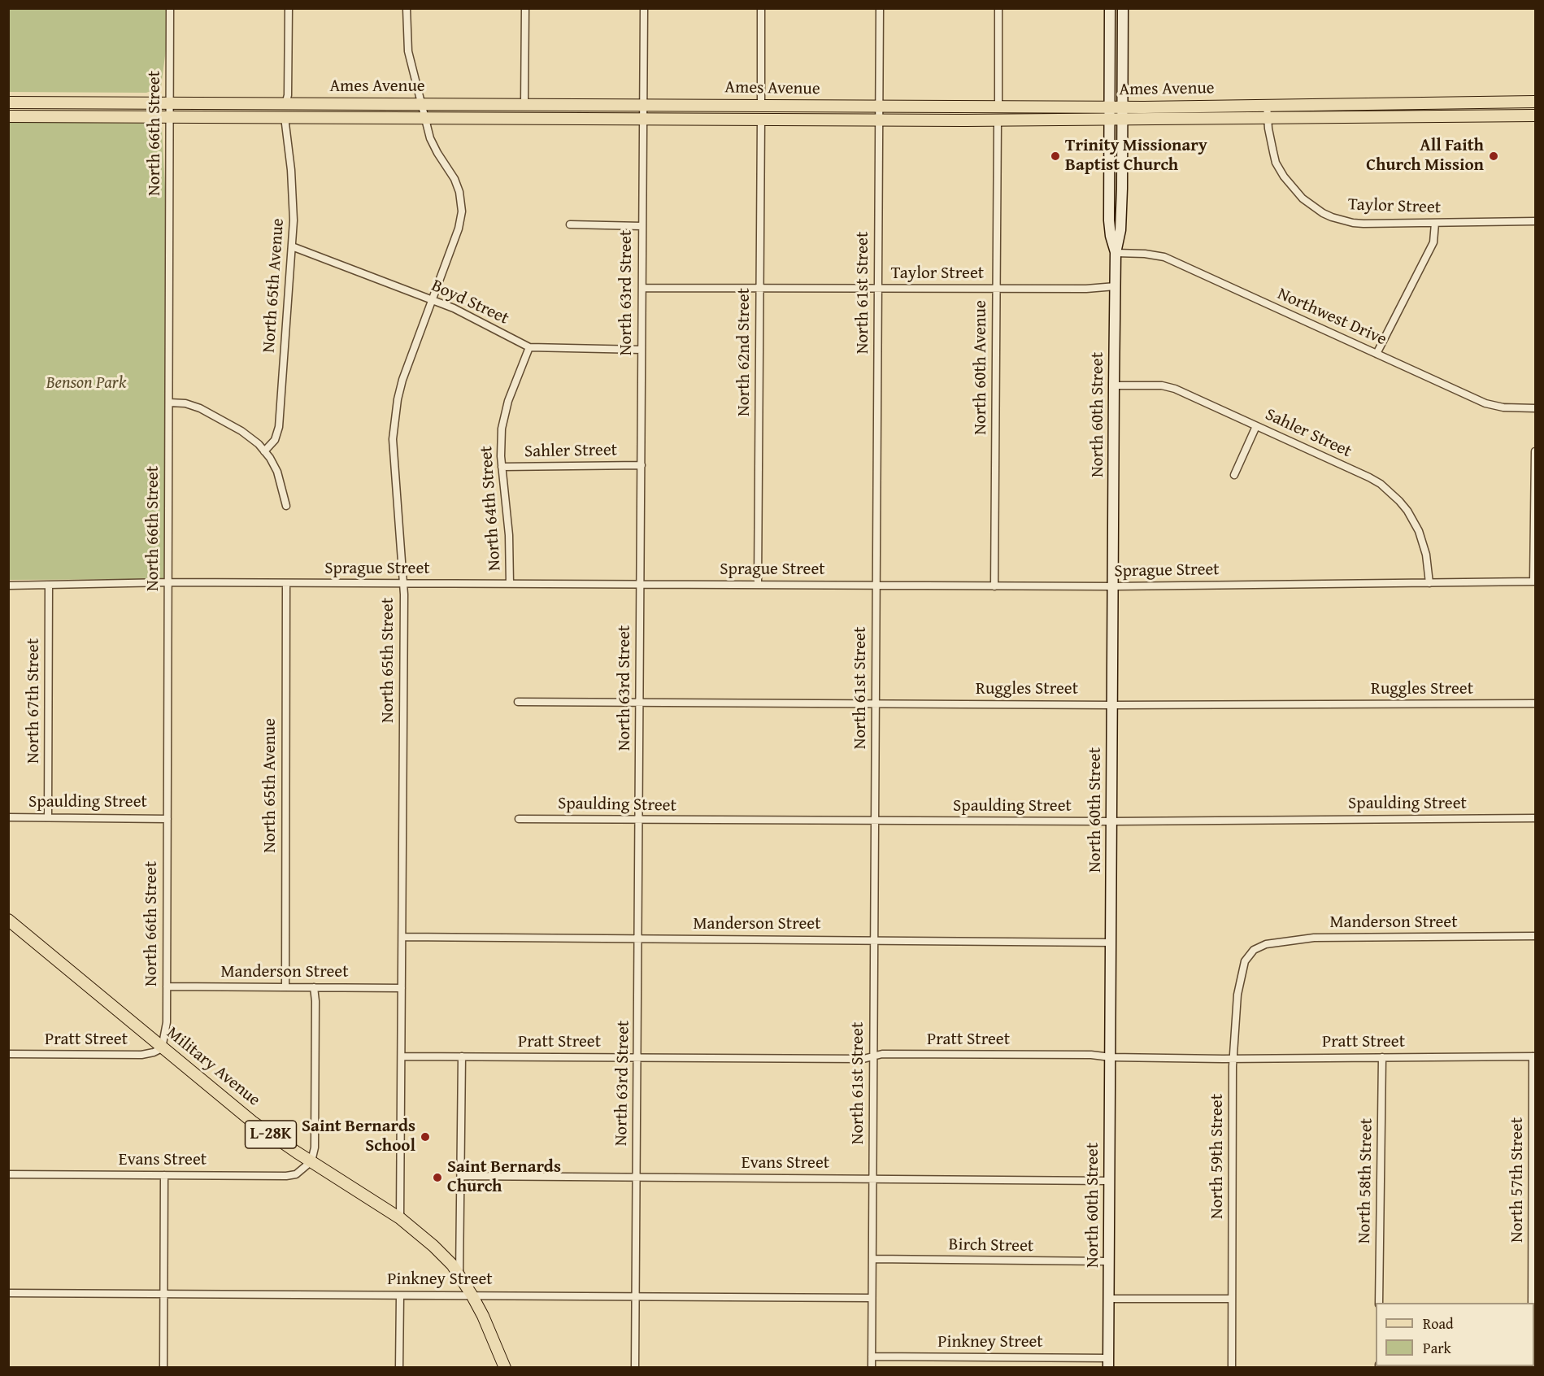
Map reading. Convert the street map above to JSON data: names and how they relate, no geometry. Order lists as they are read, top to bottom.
{
  "streets": {
    "main road": [
      "Ames Avenue",
      "North 60th Street",
      "Military Avenue",
      "L-28K"
    ],
    "street": [
      "North 66th Street",
      "Taylor Street",
      "North 65th Avenue",
      "North 63rd Street",
      "North 61st Street",
      "Boyd Street",
      "Northwest Drive",
      "North 62nd Street",
      "North 60th Avenue",
      "Sahler Street",
      "North 64th Street",
      "Sprague Street",
      "North 65th Street",
      "Ruggles Street",
      "North 67th Street",
      "Spaulding Street",
      "Manderson Street",
      "Pratt Street",
      "North 59th Street",
      "Evans Street",
      "North 57th Street",
      "North 58th Street",
      "Birch Street",
      "Pinkney Street"
    ]
  },
  "crossings": [
    ["Ames Avenue", "North 66th Street"],
    ["Ames Avenue", "Taylor Street"],
    ["Ames Avenue", "North 65th Avenue"],
    ["Ames Avenue", "North 63rd Street"],
    ["Ames Avenue", "North 61st Street"],
    ["Ames Avenue", "North 62nd Street"],
    ["Ames Avenue", "North 60th Avenue"],
    ["Ames Avenue", "North 60th Street"],
    ["Ames Avenue", "North 65th Street"],
    ["North 66th Street", "Sprague Street"],
    ["North 66th Street", "Spaulding Street"],
    ["North 66th Street", "Manderson Street"],
    ["North 66th Street", "Pratt Street"],
    ["North 66th Street", "Military Avenue"],
    ["Taylor Street", "North 63rd Street"],
    ["Taylor Street", "North 61st Street"],
    ["Taylor Street", "North 62nd Street"],
    ["Taylor Street", "North 60th Avenue"],
    ["Taylor Street", "North 60th Street"],
    ["North 65th Avenue", "Boyd Street"],
    ["North 65th Avenue", "Sprague Street"],
    ["North 65th Avenue", "Manderson Street"],
    ["North 63rd Street", "Boyd Street"],
    ["North 63rd Street", "Sahler Street"],
    ["North 63rd Street", "Sprague Street"],
    ["North 63rd Street", "Ruggles Street"],
    ["North 63rd Street", "Spaulding Street"],
    ["North 63rd Street", "Manderson Street"],
    ["North 63rd Street", "Pratt Street"],
    ["North 63rd Street", "Evans Street"],
    ["North 63rd Street", "Pinkney Street"],
    ["North 61st Street", "Sprague Street"],
    ["North 61st Street", "Ruggles Street"],
    ["North 61st Street", "Spaulding Street"],
    ["North 61st Street", "Manderson Street"],
    ["North 61st Street", "Pratt Street"],
    ["North 61st Street", "Evans Street"],
    ["North 61st Street", "Birch Street"],
    ["North 61st Street", "Pinkney Street"],
    ["Boyd Street", "North 64th Street"],
    ["Boyd Street", "North 65th Street"],
    ["Northwest Drive", "North 60th Street"],
    ["North 62nd Street", "Sprague Street"],
    ["North 60th Avenue", "Sprague Street"],
    ["North 60th Street", "Sahler Street"],
    ["North 60th Street", "Sprague Street"],
    ["North 60th Street", "Ruggles Street"],
    ["North 60th Street", "Spaulding Street"],
    ["North 60th Street", "Manderson Street"],
    ["North 60th Street", "Pratt Street"],
    ["North 60th Street", "Evans Street"],
    ["North 60th Street", "Birch Street"],
    ["North 60th Street", "Pinkney Street"],
    ["Sahler Street", "North 64th Street"],
    ["Sahler Street", "Sprague Street"],
    ["North 64th Street", "Sprague Street"],
    ["Sprague Street", "North 65th Street"],
    ["Sprague Street", "North 67th Street"],
    ["North 65th Street", "Manderson Street"],
    ["North 65th Street", "Pratt Street"],
    ["North 65th Street", "Military Avenue"],
    ["North 67th Street", "Spaulding Street"],
    ["Manderson Street", "North 59th Street"],
    ["Pratt Street", "Military Avenue"],
    ["Pratt Street", "North 59th Street"],
    ["Pratt Street", "North 57th Street"],
    ["Pratt Street", "North 58th Street"],
    ["Military Avenue", "Evans Street"],
    ["Military Avenue", "Pinkney Street"]
  ],
  "parks": ["Benson Park"],
  "places": [
    "Trinity Missionary Baptist Church",
    "All Faith Church Mission",
    "Saint Bernards School",
    "Saint Bernards Church"
  ],
  "legend": ["Road", "Park"]
}
